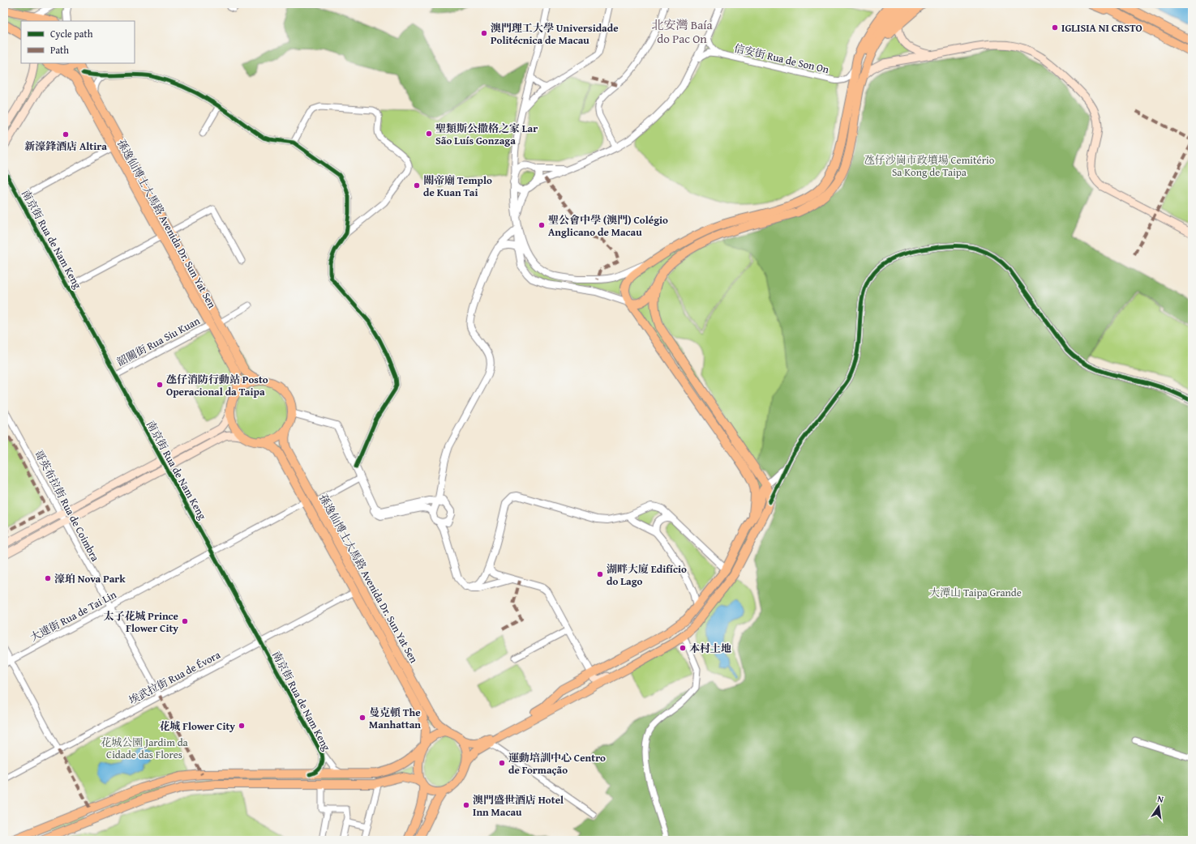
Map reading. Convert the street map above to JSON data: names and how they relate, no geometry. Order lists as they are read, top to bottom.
{
  "streets": {
    "main road": ["孫逸仙博士大馬路 Avenida Dr. Sun Yat Sen"],
    "street": [
      "信安街 Rua de Son On",
      "南京街 Rua de Nam Keng",
      "韶關街 Rua Siu Kuan",
      "哥英布拉街 Rua de Coimbra",
      "大連街 Rua de Tai Lin",
      "埃武拉街 Rua de Évora"
    ]
  },
  "crossings": [
    ["孫逸仙博士大馬路 Avenida Dr. Sun Yat Sen", "韶關街 Rua Siu Kuan"],
    ["孫逸仙博士大馬路 Avenida Dr. Sun Yat Sen", "大連街 Rua de Tai Lin"],
    ["孫逸仙博士大馬路 Avenida Dr. Sun Yat Sen", "埃武拉街 Rua de Évora"],
    ["南京街 Rua de Nam Keng", "韶關街 Rua Siu Kuan"],
    ["南京街 Rua de Nam Keng", "大連街 Rua de Tai Lin"],
    ["南京街 Rua de Nam Keng", "埃武拉街 Rua de Évora"],
    ["哥英布拉街 Rua de Coimbra", "大連街 Rua de Tai Lin"],
    ["哥英布拉街 Rua de Coimbra", "埃武拉街 Rua de Évora"]
  ],
  "districts": ["北安灣 Baía do Pac On"],
  "parks": ["氹仔沙崗市政墳場 Cemitério Sa Kong de Taipa", "大潭山 Taipa Grande", "花城公園 Jardim da Cidade das Flores"],
  "places": [
    "IGLISIA NI CRSTO",
    "澳門理工大學 Universidade Politécnica de Macau",
    "聖類斯公撒格之家 Lar São Luís Gonzaga",
    "新濠鋒酒店 Altira",
    "關帝廟 Templo de Kuan Tai",
    "聖公會中學 (澳門) Colégio Anglicano de Macau",
    "氹仔消防行動站 Posto Operacional da Taipa",
    "湖畔大廈 Edifício do Lago",
    "濠珀 Nova Park",
    "太子花城 Prince Flower City",
    "本村土地",
    "曼克頓 The Manhattan",
    "花城 Flower City",
    "運動培訓中心 Centro de Formação",
    "澳門盛世酒店 Hotel Inn Macau"
  ],
  "legend": ["Cycle path", "Path"],
  "north": "top"
}
